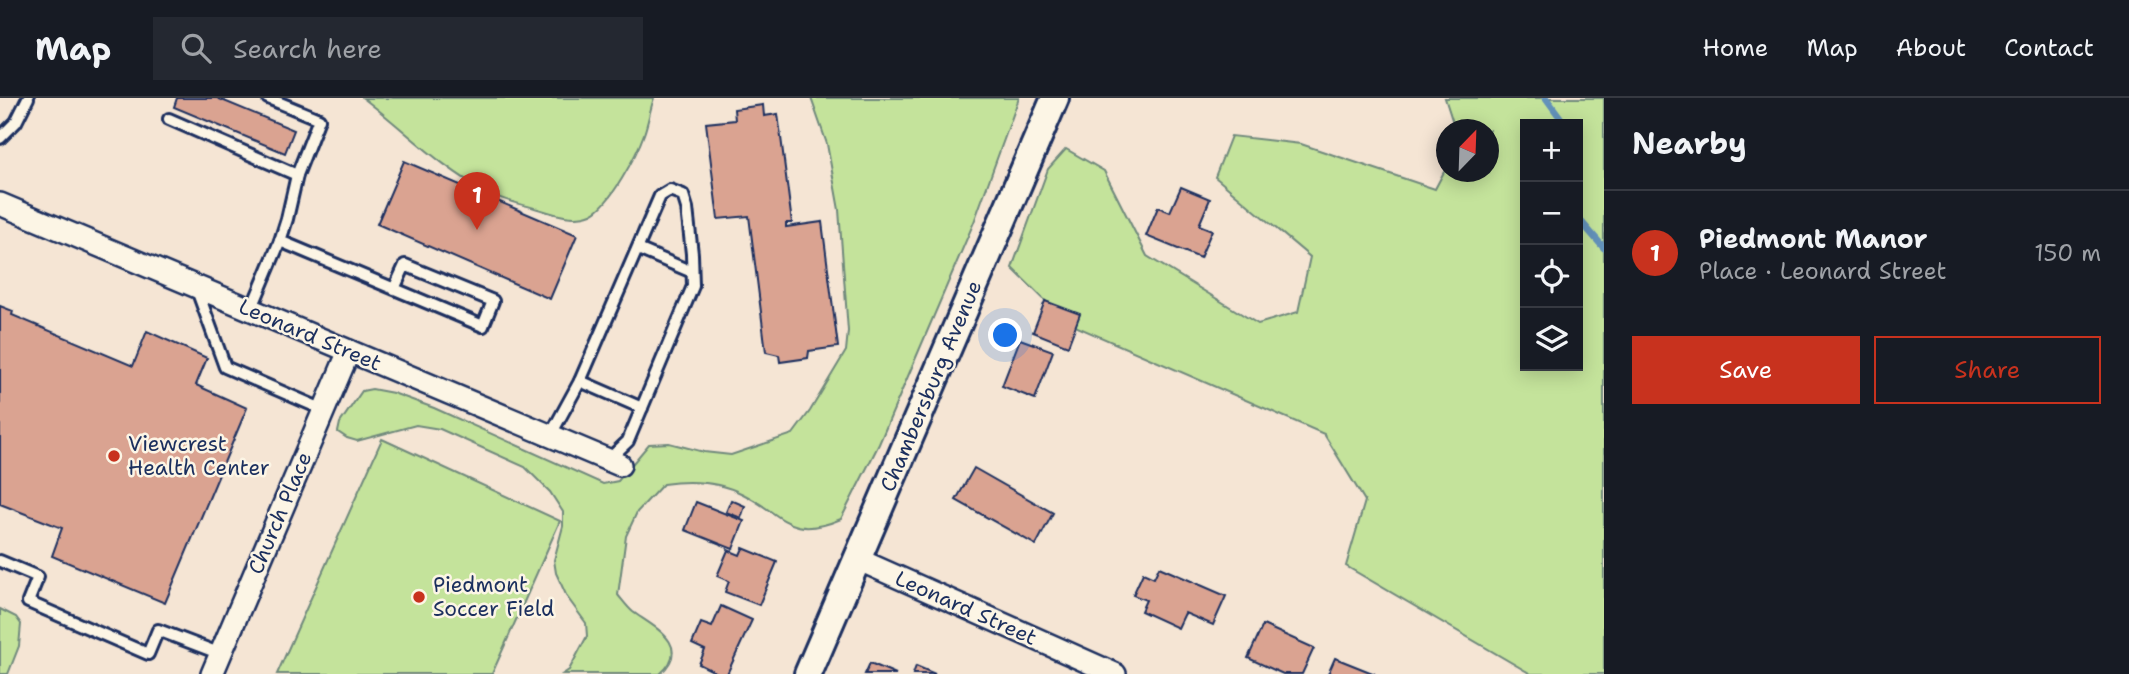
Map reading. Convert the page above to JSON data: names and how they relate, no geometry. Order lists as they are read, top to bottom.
{
  "streets": {
    "street": ["Leonard Street", "Chambersburg Avenue", "Church Place"]
  },
  "crossings": [
    ["Leonard Street", "Chambersburg Avenue"],
    ["Leonard Street", "Church Place"]
  ],
  "places": ["Viewcrest Health Center", "Piedmont Soccer Field"],
  "north": "top right",
  "page": {
    "header": "Map",
    "search": "Search here",
    "nav": [
      "Home",
      "Map",
      "About",
      "Contact"
    ],
    "heading": "Nearby",
    "map_buttons": ["+", "−"],
    "pins": "1",
    "list": [
      {
        "mark": "1",
        "name": "Piedmont Manor",
        "note": "Place · Leonard Street",
        "value": "150 m"
      }
    ],
    "buttons": ["Save", "Share"]
  }
}
